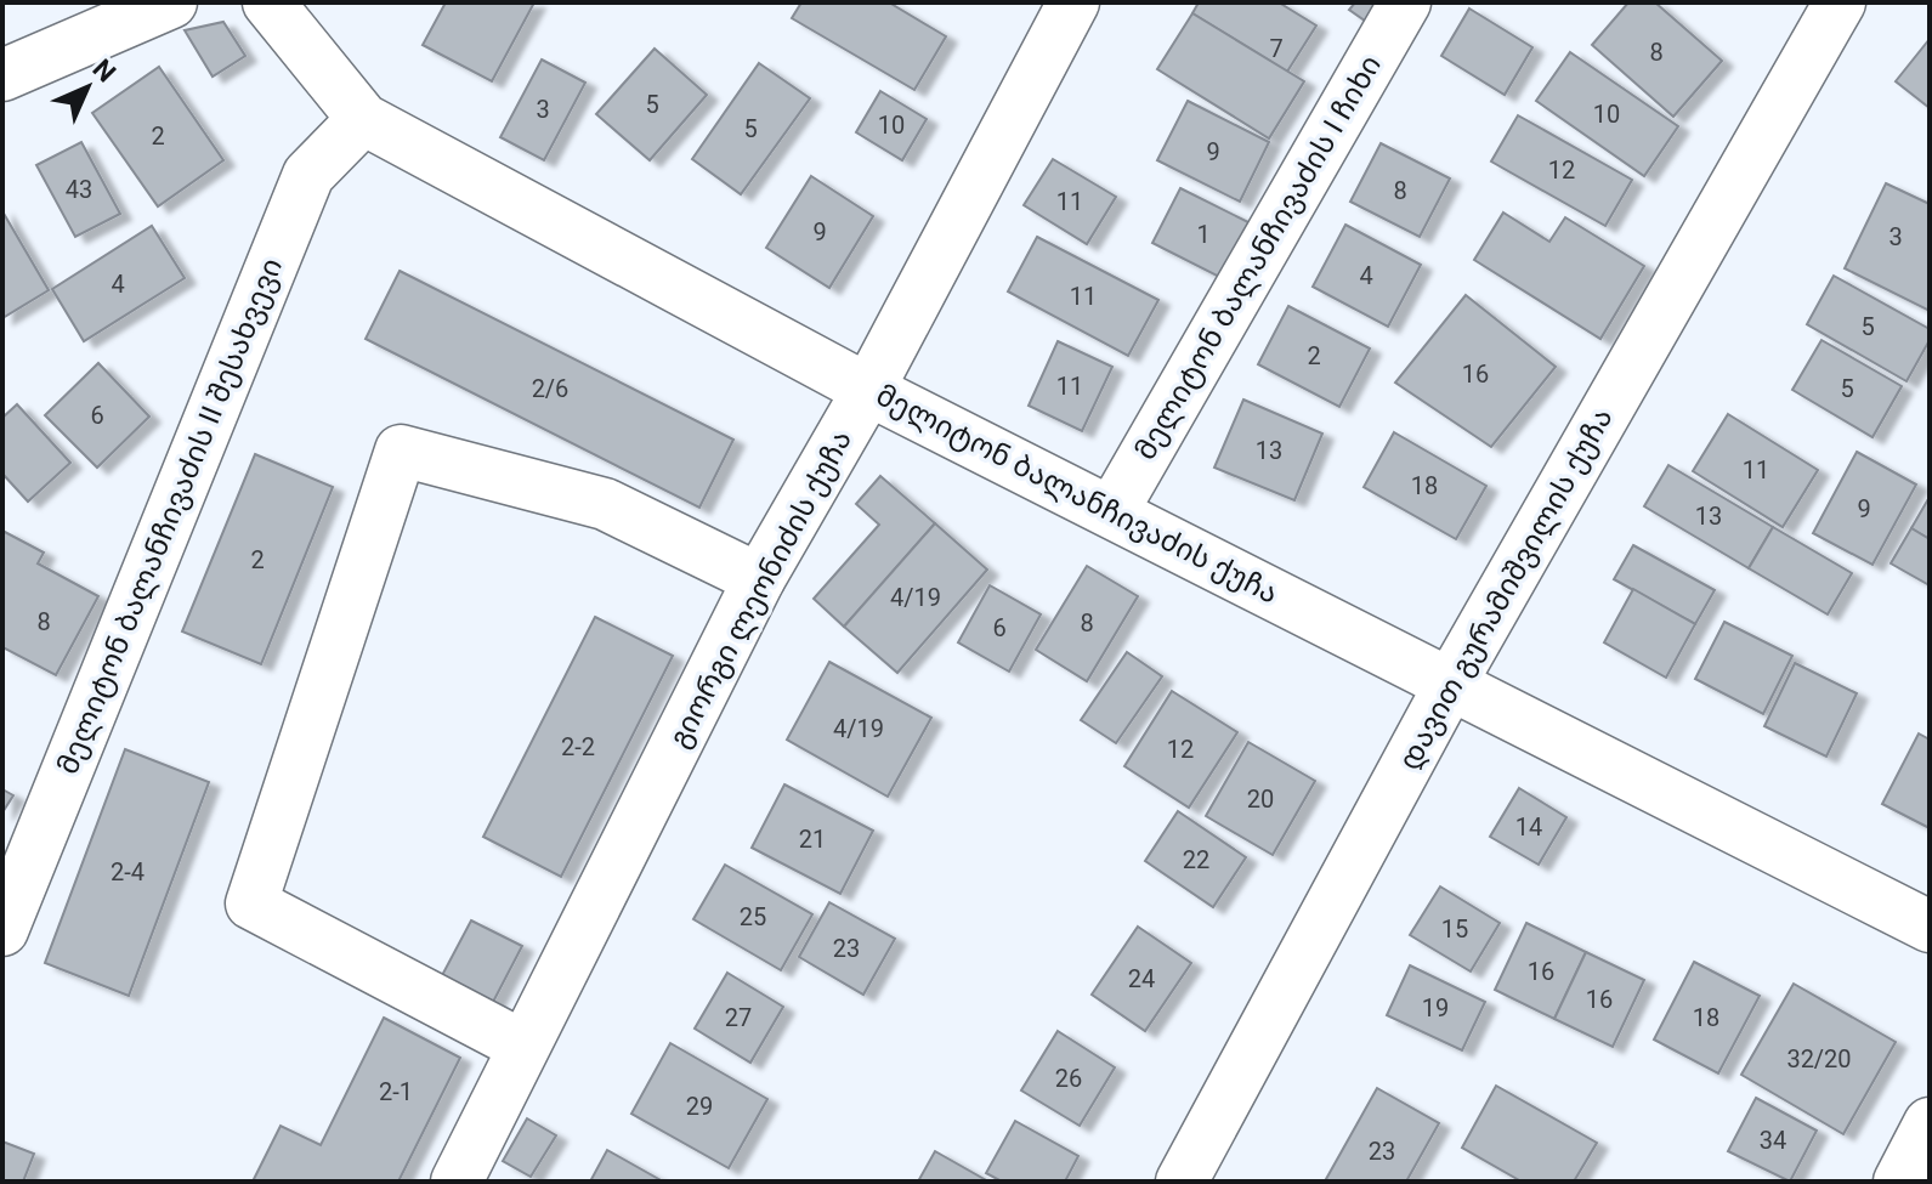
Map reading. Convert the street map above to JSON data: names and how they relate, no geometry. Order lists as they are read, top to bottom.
{
  "streets": {
    "street": [
      "მელიტონ ბალანჩივაძის I ჩიხი",
      "მელიტონ ბალანჩივაძის ქუჩა",
      "მელიტონ ბალანჩივაძის II შესახვევი",
      "გიორგი ლეონიძის ქუჩა",
      "დავით გურამიშვილის ქუჩა"
    ]
  },
  "crossings": [
    ["მელიტონ ბალანჩივაძის I ჩიხი", "მელიტონ ბალანჩივაძის ქუჩა"],
    ["მელიტონ ბალანჩივაძის ქუჩა", "მელიტონ ბალანჩივაძის II შესახვევი"],
    ["მელიტონ ბალანჩივაძის ქუჩა", "გიორგი ლეონიძის ქუჩა"],
    ["მელიტონ ბალანჩივაძის ქუჩა", "დავით გურამიშვილის ქუჩა"]
  ],
  "house_numbers": [
    "7",
    "8",
    "5",
    "3",
    "10",
    "10",
    "5",
    "2",
    "9",
    "12",
    "43",
    "8",
    "11",
    "9",
    "1",
    "3",
    "4",
    "4",
    "11",
    "5",
    "2",
    "16",
    "11",
    "2/6",
    "5",
    "6",
    "13",
    "11",
    "18",
    "9",
    "13",
    "2",
    "4/19",
    "8",
    "8",
    "6",
    "4/19",
    "2-2",
    "12",
    "20",
    "14",
    "21",
    "22",
    "2-4",
    "25",
    "15",
    "23",
    "16",
    "24",
    "16",
    "19",
    "27",
    "18",
    "32/20",
    "26",
    "2-1",
    "29",
    "34",
    "23"
  ],
  "north": "top right"
}
